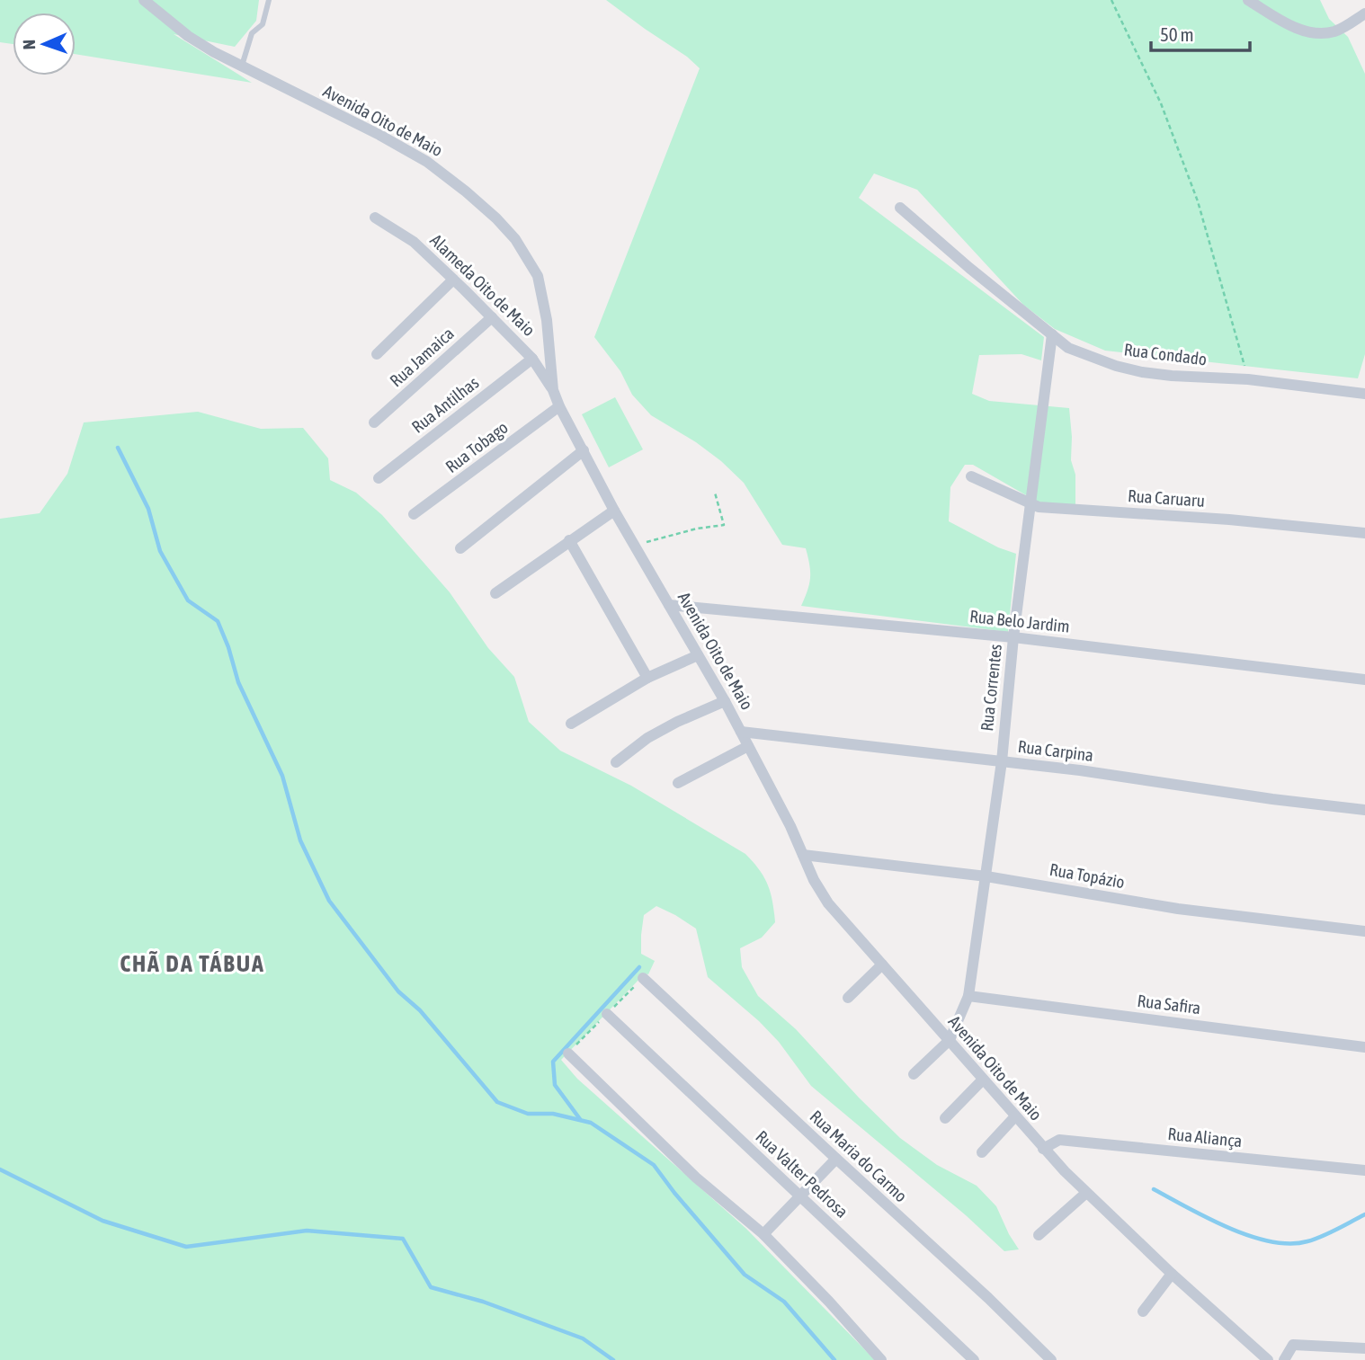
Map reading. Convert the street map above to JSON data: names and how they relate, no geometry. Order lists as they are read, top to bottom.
{
  "streets": {
    "street": [
      "Avenida Oito de Maio",
      "Alameda Oito de Maio",
      "Rua Condado",
      "Rua Jamaica",
      "Rua Antilhas",
      "Rua Tobago",
      "Rua Caruaru",
      "Rua Belo Jardim",
      "Rua Correntes",
      "Rua Carpina",
      "Rua Topázio",
      "Rua Safira",
      "Rua Aliança",
      "Rua Maria do Carmo",
      "Rua Valter Pedrosa"
    ]
  },
  "crossings": [
    ["Avenida Oito de Maio", "Alameda Oito de Maio"],
    ["Avenida Oito de Maio", "Rua Tobago"],
    ["Avenida Oito de Maio", "Rua Belo Jardim"],
    ["Avenida Oito de Maio", "Rua Correntes"],
    ["Avenida Oito de Maio", "Rua Carpina"],
    ["Avenida Oito de Maio", "Rua Topázio"],
    ["Avenida Oito de Maio", "Rua Aliança"],
    ["Alameda Oito de Maio", "Rua Jamaica"],
    ["Alameda Oito de Maio", "Rua Antilhas"],
    ["Rua Condado", "Rua Correntes"],
    ["Rua Caruaru", "Rua Correntes"],
    ["Rua Belo Jardim", "Rua Correntes"],
    ["Rua Correntes", "Rua Carpina"],
    ["Rua Correntes", "Rua Topázio"],
    ["Rua Correntes", "Rua Safira"]
  ],
  "districts": ["CHÃ DA TÁBUA"],
  "scale_bar": "50 m",
  "north": "left"
}
